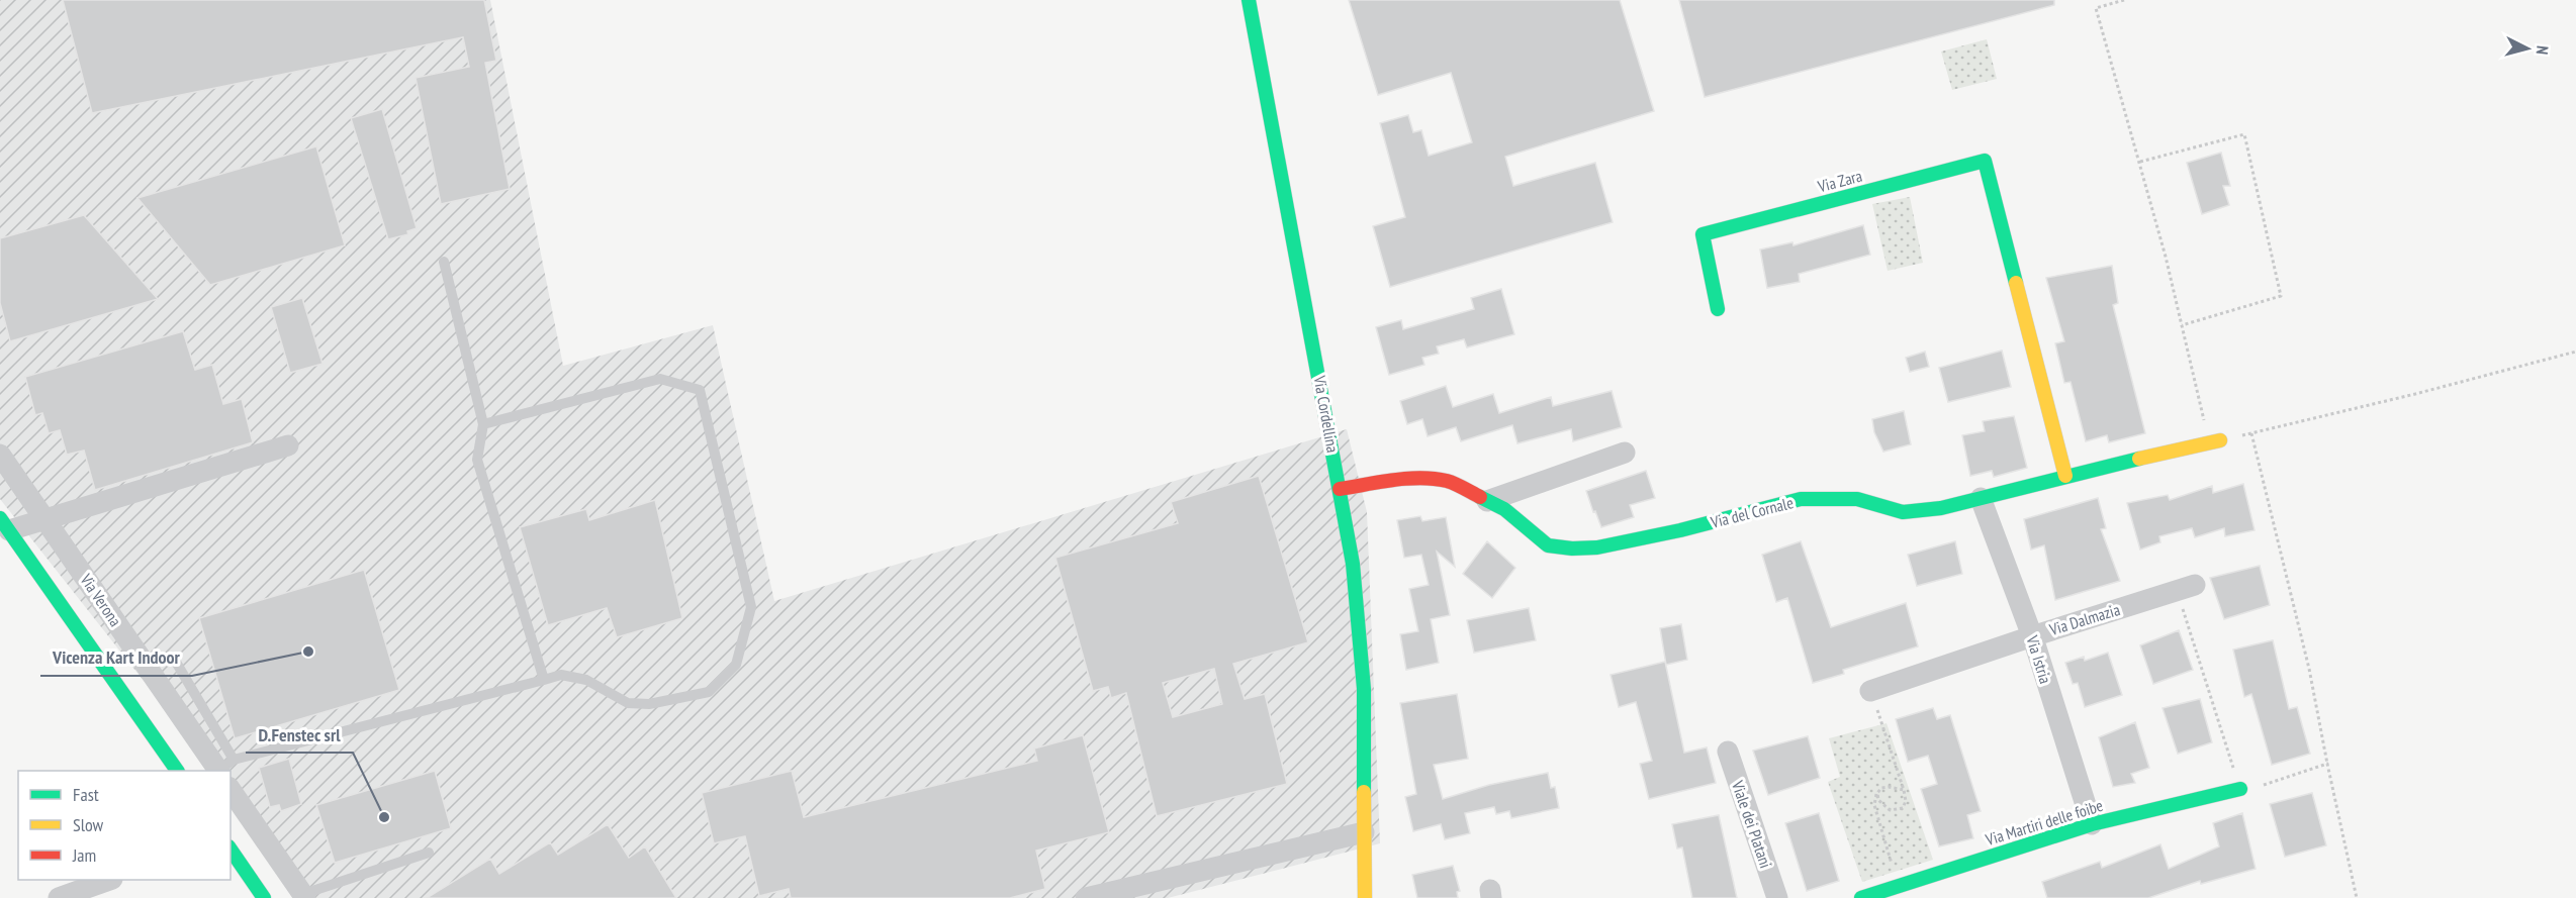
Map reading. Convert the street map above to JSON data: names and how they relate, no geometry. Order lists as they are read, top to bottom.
{
  "streets": {
    "street": [
      "Via Zara",
      "Via Cordellina",
      "Via del Cornale",
      "Via Verona",
      "Via Dalmazia",
      "Via Istria",
      "Via Martiri delle foibe",
      "Viale dei Platani"
    ]
  },
  "crossings": [
    ["Via Zara", "Via del Cornale"],
    ["Via Cordellina", "Via del Cornale"],
    ["Via del Cornale", "Via Istria"],
    ["Via Dalmazia", "Via Istria"],
    ["Via Istria", "Via Martiri delle foibe"]
  ],
  "places": ["Vicenza Kart Indoor", "D.Fenstec srl"],
  "legend": ["Fast", "Slow", "Jam"],
  "north": "right"
}
